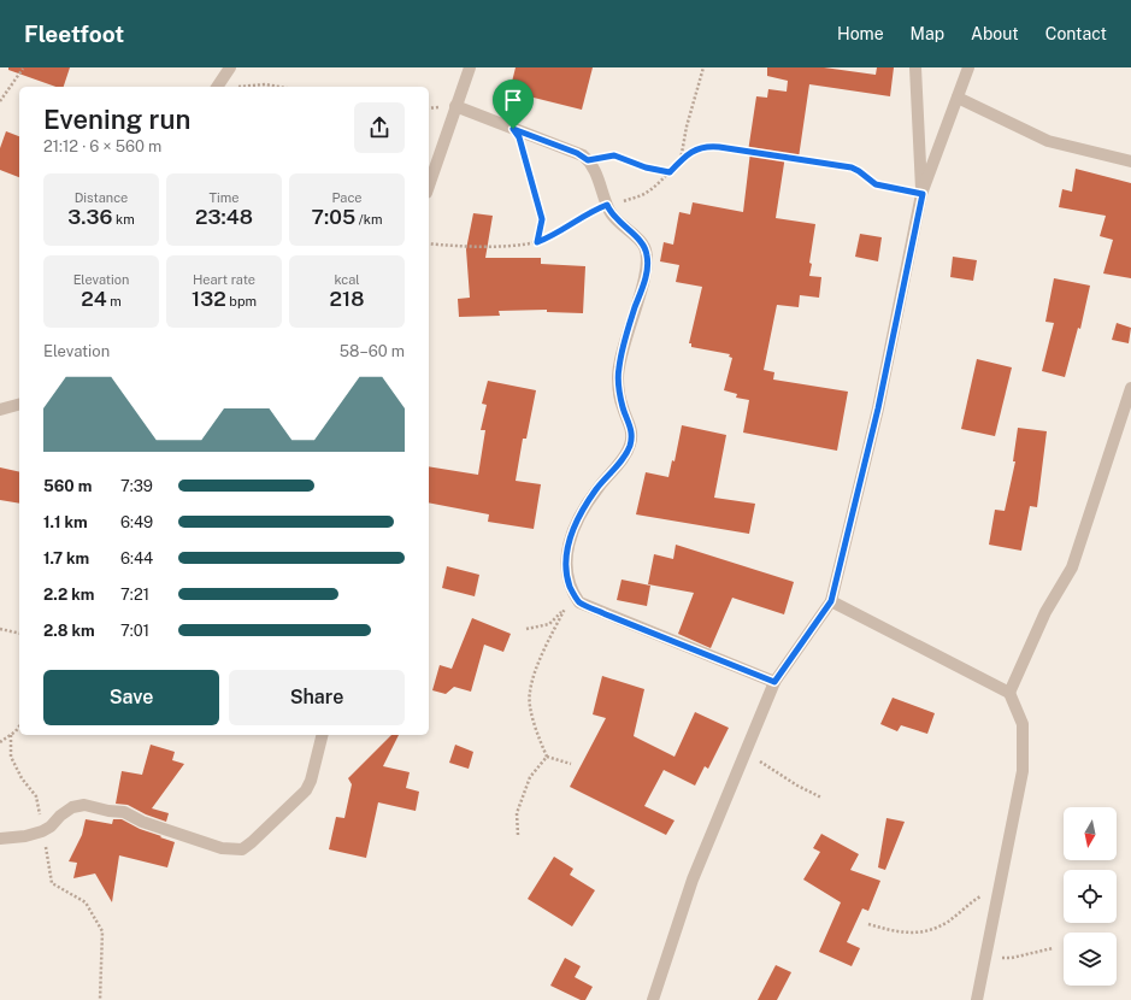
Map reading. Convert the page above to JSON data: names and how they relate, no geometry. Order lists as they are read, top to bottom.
{
  "north": "bottom",
  "page": {
    "header": "Fleetfoot",
    "nav": [
      "Home",
      "Map",
      "About",
      "Contact"
    ],
    "heading": ["Evening run", "21:12 · 6 × 560 m"],
    "stats": [
      ["Distance", "3.36 km"],
      ["Time", "23:48"],
      ["Pace", "7:05 /km"],
      ["Elevation", "24 m"],
      ["Heart rate", "132 bpm"],
      ["kcal", "218"]
    ],
    "chart": ["Elevation", "58–60 m"],
    "list": [
      {
        "name": "560 m",
        "note": "7:39"
      },
      {
        "name": "1.1 km",
        "note": "6:49"
      },
      {
        "name": "1.7 km",
        "note": "6:44"
      },
      {
        "name": "2.2 km",
        "note": "7:21"
      },
      {
        "name": "2.8 km",
        "note": "7:01"
      }
    ],
    "buttons": ["Save", "Share"]
  }
}
